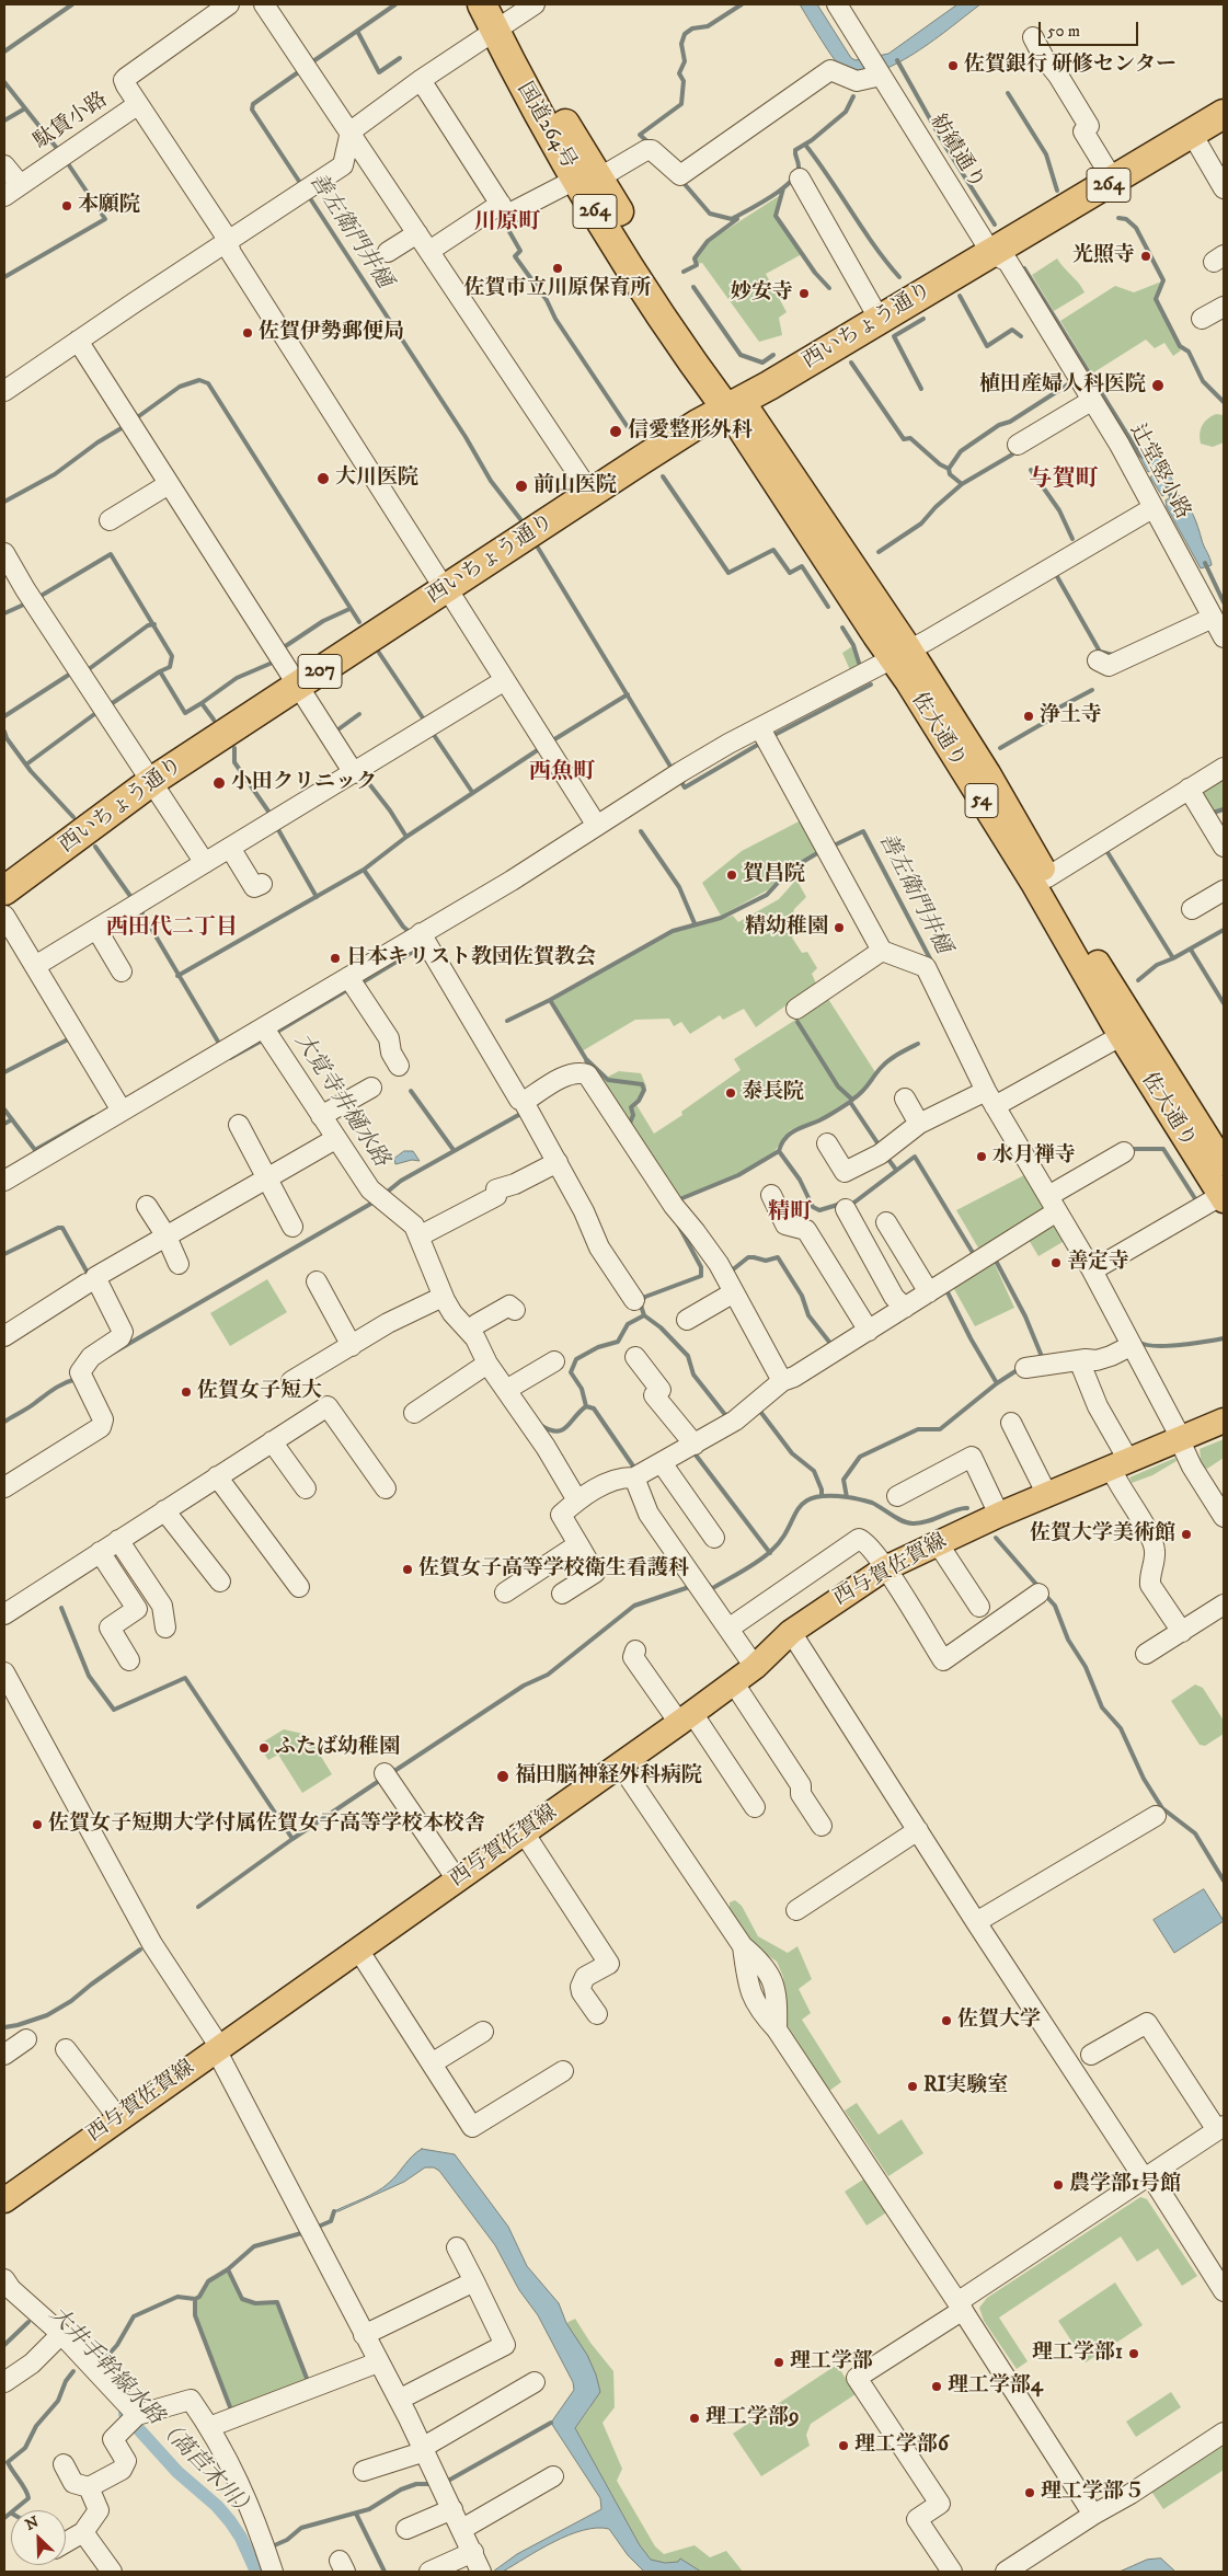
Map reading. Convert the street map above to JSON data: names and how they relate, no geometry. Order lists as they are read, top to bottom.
{
  "streets": {
    "highway": [
      "国道264号",
      "264",
      "西いちょう通り",
      "207"
    ],
    "main road": ["佐大通り", "54", "西与賀佐賀線"],
    "street": ["駄賃小路", "紡績通り", "辻堂竪小路"]
  },
  "crossings": [
    ["国道264号", "西いちょう通り"],
    ["国道264号", "佐大通り"],
    ["紡績通り", "264"],
    ["紡績通り", "西いちょう通り"],
    ["紡績通り", "辻堂竪小路"],
    ["264", "西いちょう通り"],
    ["264", "辻堂竪小路"],
    ["西いちょう通り", "辻堂竪小路"],
    ["西いちょう通り", "佐大通り"]
  ],
  "districts": [
    "川原町",
    "与賀町",
    "西魚町",
    "西田代二丁目",
    "精町"
  ],
  "water": ["善左衛門井樋", "大覚寺井樋水路", "大井手幹線水路（萵苣木川）"],
  "places": [
    "佐賀銀行 研修センター",
    "本願院",
    "光照寺",
    "佐賀市立川原保育所",
    "妙安寺",
    "佐賀伊勢郵便局",
    "植田産婦人科医院",
    "信愛整形外科",
    "大川医院",
    "前山医院",
    "浄土寺",
    "小田クリニック",
    "賀昌院",
    "精幼稚園",
    "日本キリスト教団佐賀教会",
    "泰長院",
    "水月禅寺",
    "善定寺",
    "佐賀女子短大",
    "佐賀大学美術館",
    "佐賀女子高等学校衛生看護科",
    "ふたば幼稚園",
    "福田脳神経外科病院",
    "佐賀女子短期大学付属佐賀女子高等学校本校舎",
    "佐賀大学",
    "RI実験室",
    "農学部1号館",
    "理工学部1",
    "理工学部",
    "理工学部4",
    "理工学部9",
    "理工学部6",
    "理工学部５"
  ],
  "scale_bar": "50 m",
  "north": "top left"
}
